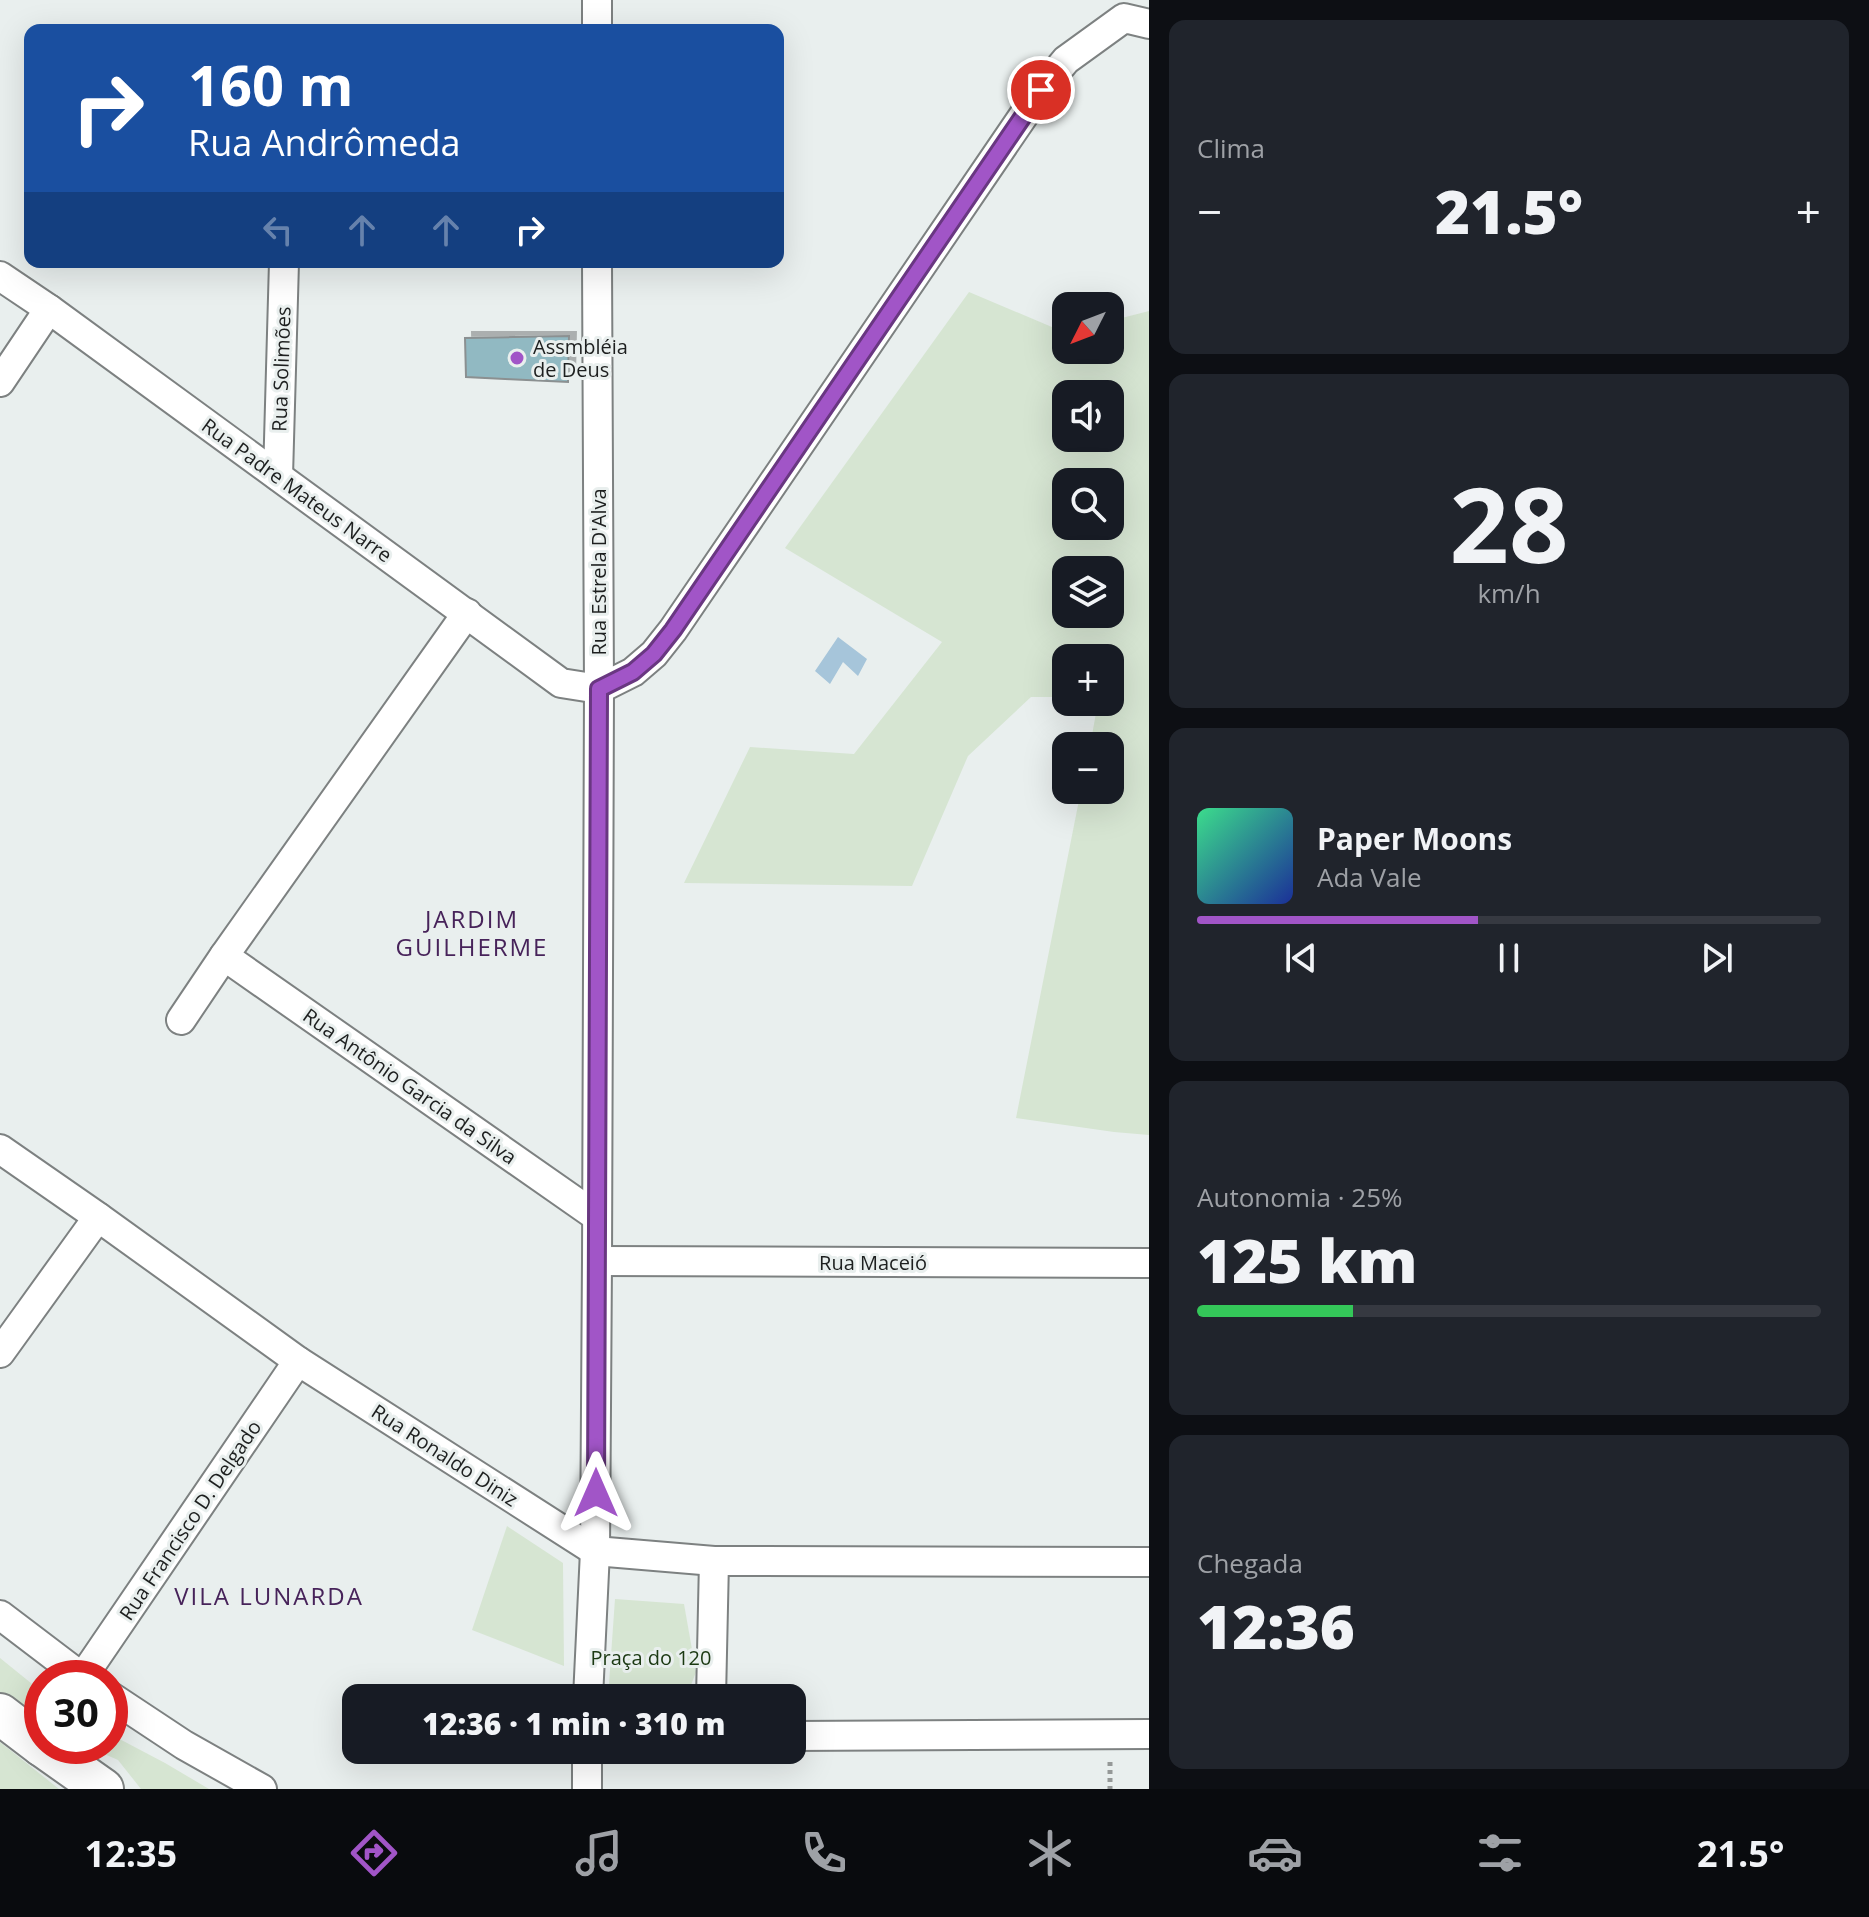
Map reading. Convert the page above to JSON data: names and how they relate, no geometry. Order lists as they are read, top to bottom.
{
  "streets": {
    "street": [
      "Rua Solimões",
      "Rua Padre Mateus Narre",
      "Rua Estrela D'Alva",
      "Rua Antônio Garcia da Silva",
      "Rua Maceió",
      "Rua Ronaldo Diniz",
      "Rua Francisco D. Delgado"
    ]
  },
  "crossings": [
    ["Rua Solimões", "Rua Padre Mateus Narre"],
    ["Rua Padre Mateus Narre", "Rua Estrela D'Alva"],
    ["Rua Estrela D'Alva", "Rua Antônio Garcia da Silva"],
    ["Rua Estrela D'Alva", "Rua Maceió"],
    ["Rua Estrela D'Alva", "Rua Ronaldo Diniz"],
    ["Rua Ronaldo Diniz", "Rua Francisco D. Delgado"]
  ],
  "districts": ["JARDIM GUILHERME", "VILA LUNARDA"],
  "parks": ["Praça do 120"],
  "places": ["Assmbléia de Deus"],
  "north": "bottom left",
  "page": {
    "tile": [
      "Clima",
      ["28", "km/h"],
      ["Autonomia · 25%", "125 km"],
      ["Chegada", "12:36"]
    ],
    "turn": ["160 m", "Rua Andrômeda"],
    "heat": ["−", "21.5°", "+"],
    "map_buttons": ["+", "−"],
    "song": ["Paper Moons", "Ada Vale"],
    "limit": "30",
    "trip": "12:36 · 1 min · 310 m",
    "tabs": ["12:35", "21.5°"]
  }
}
